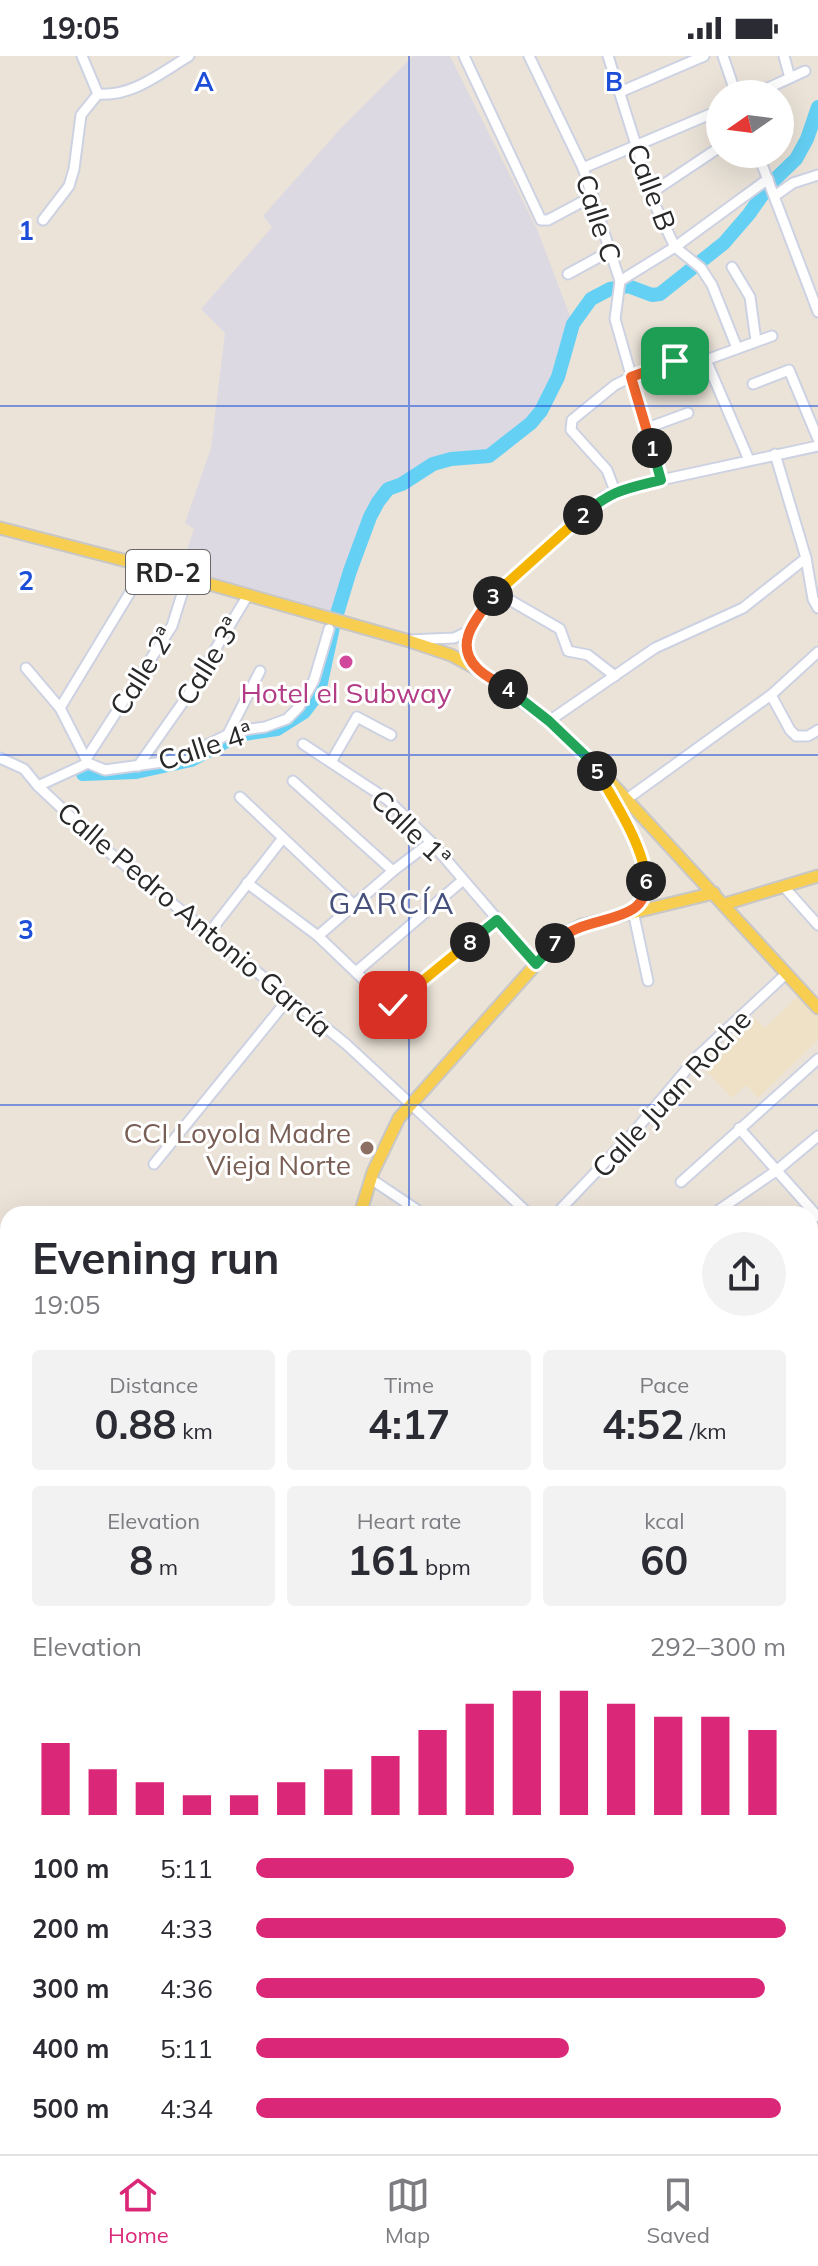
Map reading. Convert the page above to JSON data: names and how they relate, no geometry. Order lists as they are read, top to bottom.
{
  "streets": {
    "main road": ["RD-2"],
    "street": [
      "Calle B",
      "Calle C",
      "Calle 3ª",
      "Calle 2ª",
      "Calle 4ª",
      "Calle 1ª",
      "Calle Pedro Antonio García",
      "Calle Juan Roche"
    ]
  },
  "crossings": [
    ["RD-2", "Calle 3ª"],
    ["RD-2", "Calle 2ª"],
    ["RD-2", "Calle 4ª"],
    ["RD-2", "Calle Juan Roche"],
    ["Calle 3ª", "Calle 4ª"],
    ["Calle 2ª", "Calle 4ª"]
  ],
  "districts": ["GARCÍA"],
  "places": ["Hotel el Subway", "CCI Loyola Madre Vieja Norte"],
  "north": "left",
  "page": {
    "status": "19:05",
    "pins": [
      "1",
      "2",
      "3",
      "4",
      "5",
      "6",
      "8",
      "7"
    ],
    "heading": ["Evening run", "19:05"],
    "stats": [
      ["Distance", "0.88 km"],
      ["Time", "4:17"],
      ["Pace", "4:52 /km"],
      ["Elevation", "8 m"],
      ["Heart rate", "161 bpm"],
      ["kcal", "60"]
    ],
    "chart": ["Elevation", "292–300 m"],
    "list": [
      {
        "name": "100 m",
        "note": "5:11"
      },
      {
        "name": "200 m",
        "note": "4:33"
      },
      {
        "name": "300 m",
        "note": "4:36"
      },
      {
        "name": "400 m",
        "note": "5:11"
      },
      {
        "name": "500 m",
        "note": "4:34"
      }
    ],
    "tabs": ["Home", "Map", "Saved"]
  },
  "grid": {
    "columns": ["A", "B"],
    "rows": ["1", "2", "3"]
  }
}
